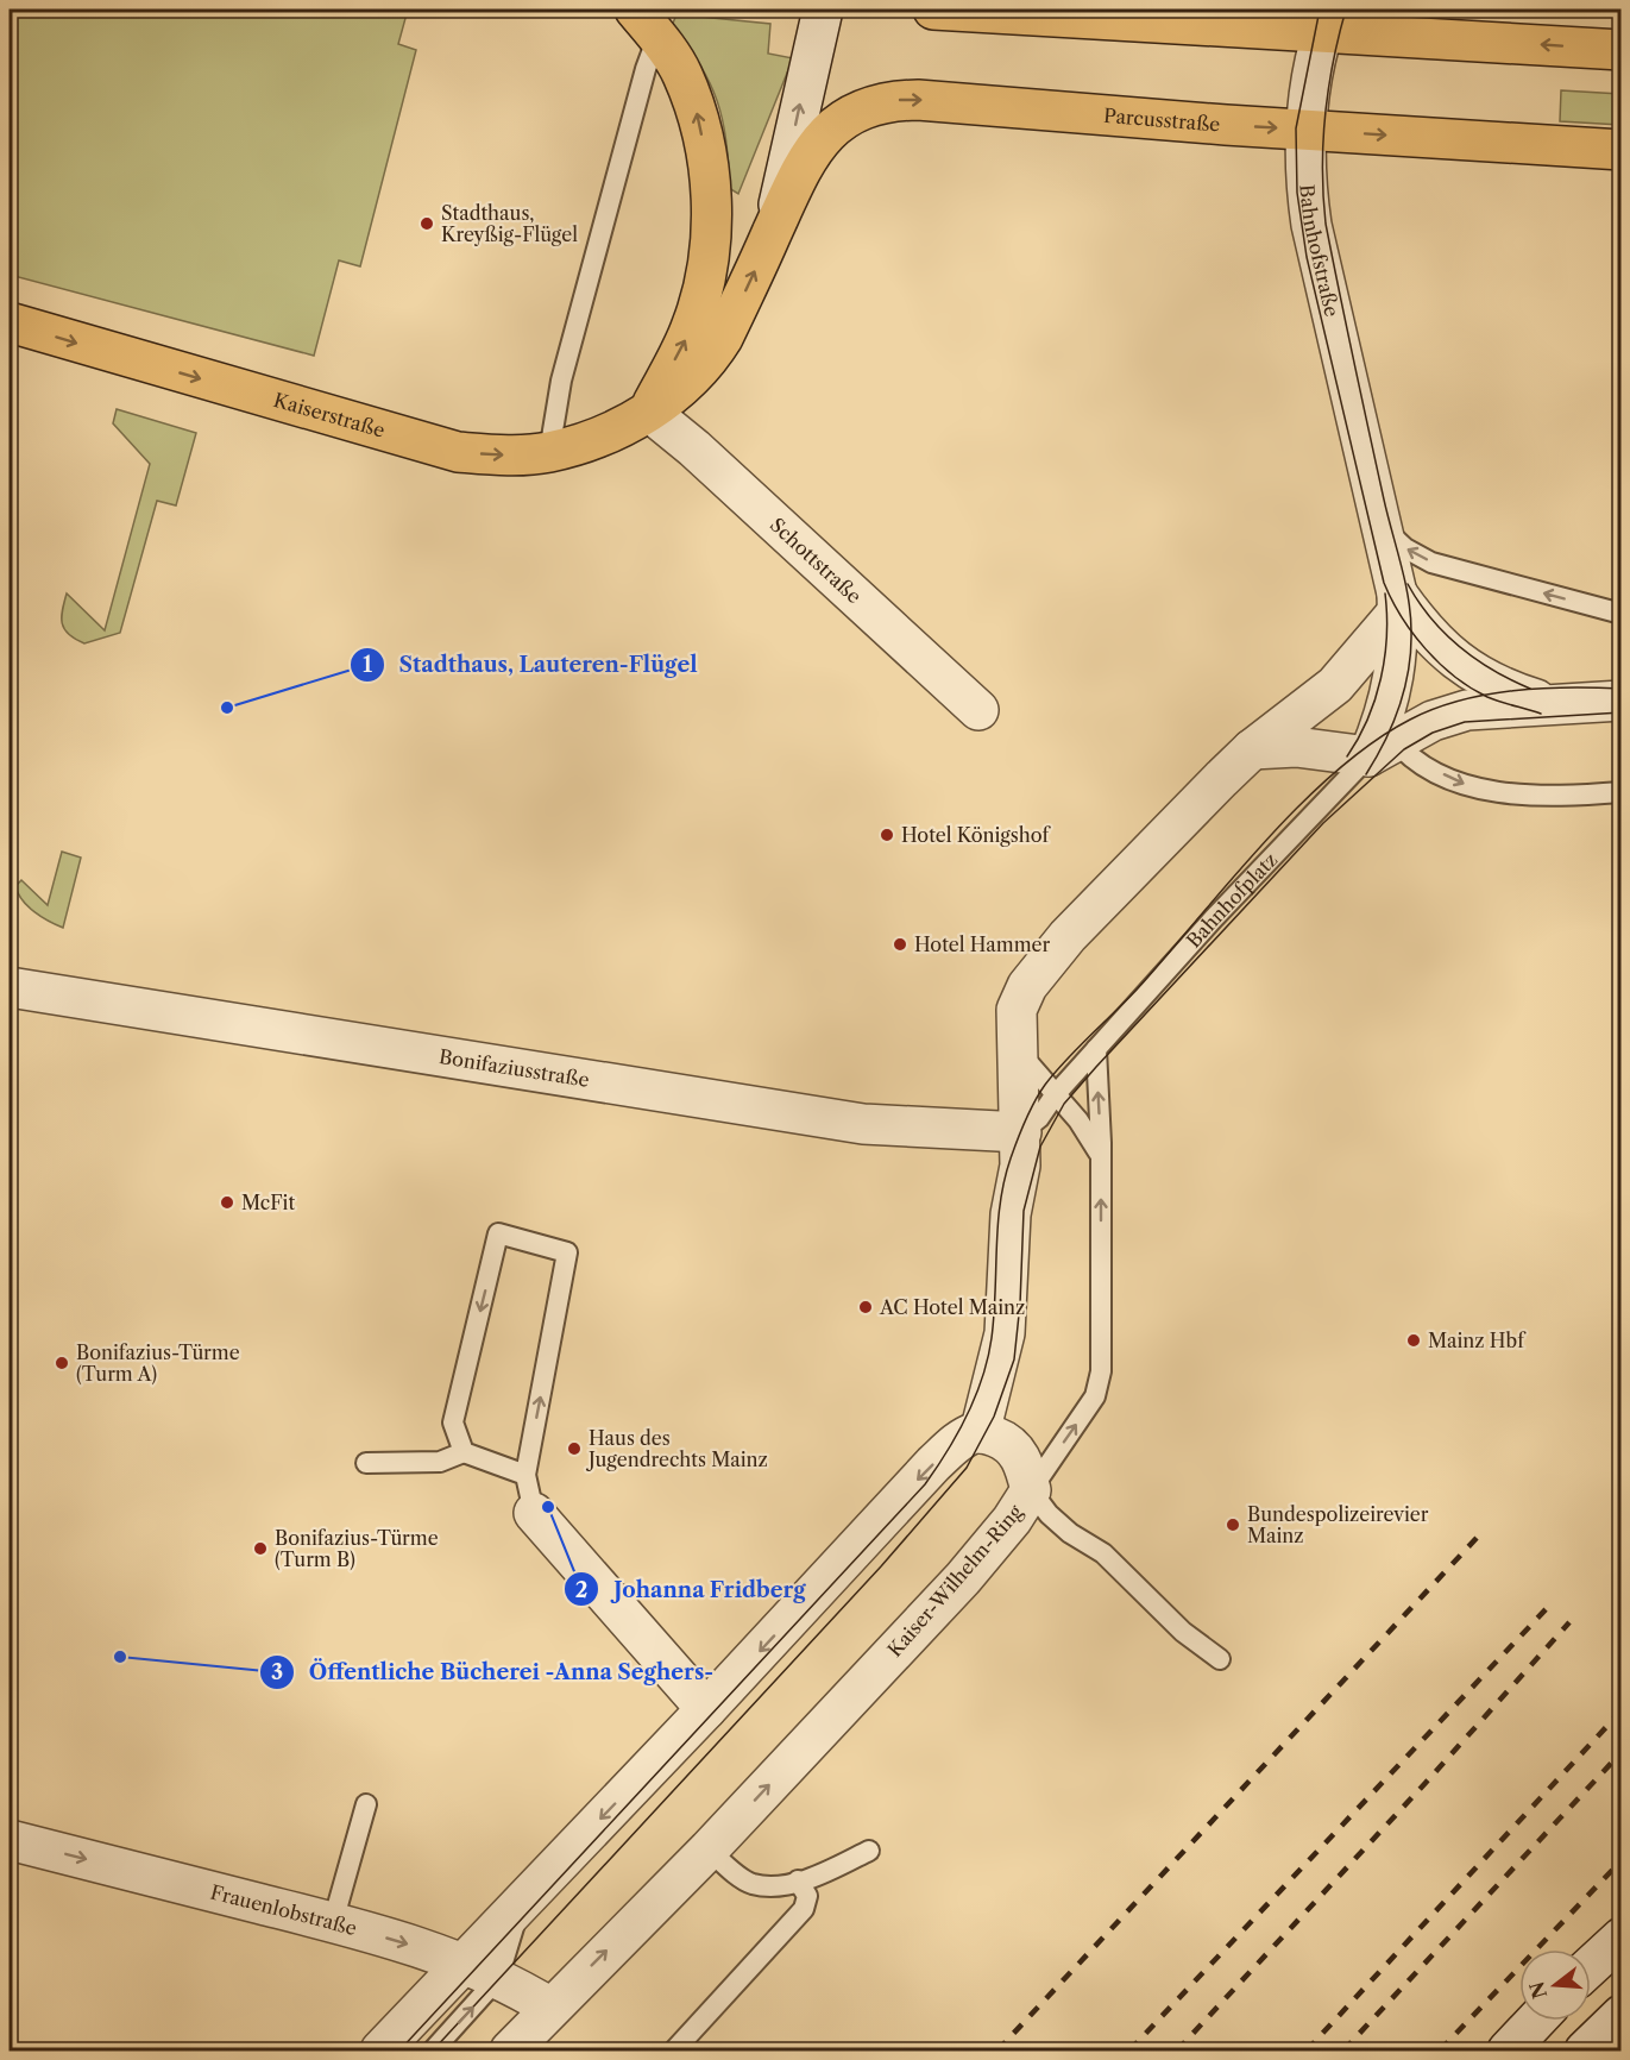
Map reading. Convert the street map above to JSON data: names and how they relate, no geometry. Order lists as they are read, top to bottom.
{
  "streets": {
    "main road": ["Parcusstraße", "Kaiserstraße"],
    "street": [
      "Bahnhofstraße",
      "Schottstraße",
      "Bahnhofplatz",
      "Bonifaziusstraße",
      "Kaiser-Wilhelm-Ring",
      "Frauenlobstraße"
    ]
  },
  "crossings": [
    ["Parcusstraße", "Bahnhofstraße"],
    ["Parcusstraße", "Kaiserstraße"],
    ["Bahnhofstraße", "Bahnhofplatz"],
    ["Kaiserstraße", "Schottstraße"],
    ["Bahnhofplatz", "Bonifaziusstraße"],
    ["Kaiser-Wilhelm-Ring", "Frauenlobstraße"]
  ],
  "one_way": ["Kaiserstraße", "Frauenlobstraße"],
  "places": [
    "Stadthaus, Kreyßig-Flügel",
    "Stadthaus, Lauteren-Flügel",
    "Hotel Königshof",
    "Hotel Hammer",
    "McFit",
    "AC Hotel Mainz",
    "Mainz Hbf",
    "Bonifazius-Türme (Turm A)",
    "Haus des Jugendrechts Mainz",
    "Johanna Fridberg",
    "Bundespolizeirevier Mainz",
    "Bonifazius-Türme (Turm B)",
    "Öffentliche Bücherei -Anna Seghers-"
  ],
  "north": "left"
}
